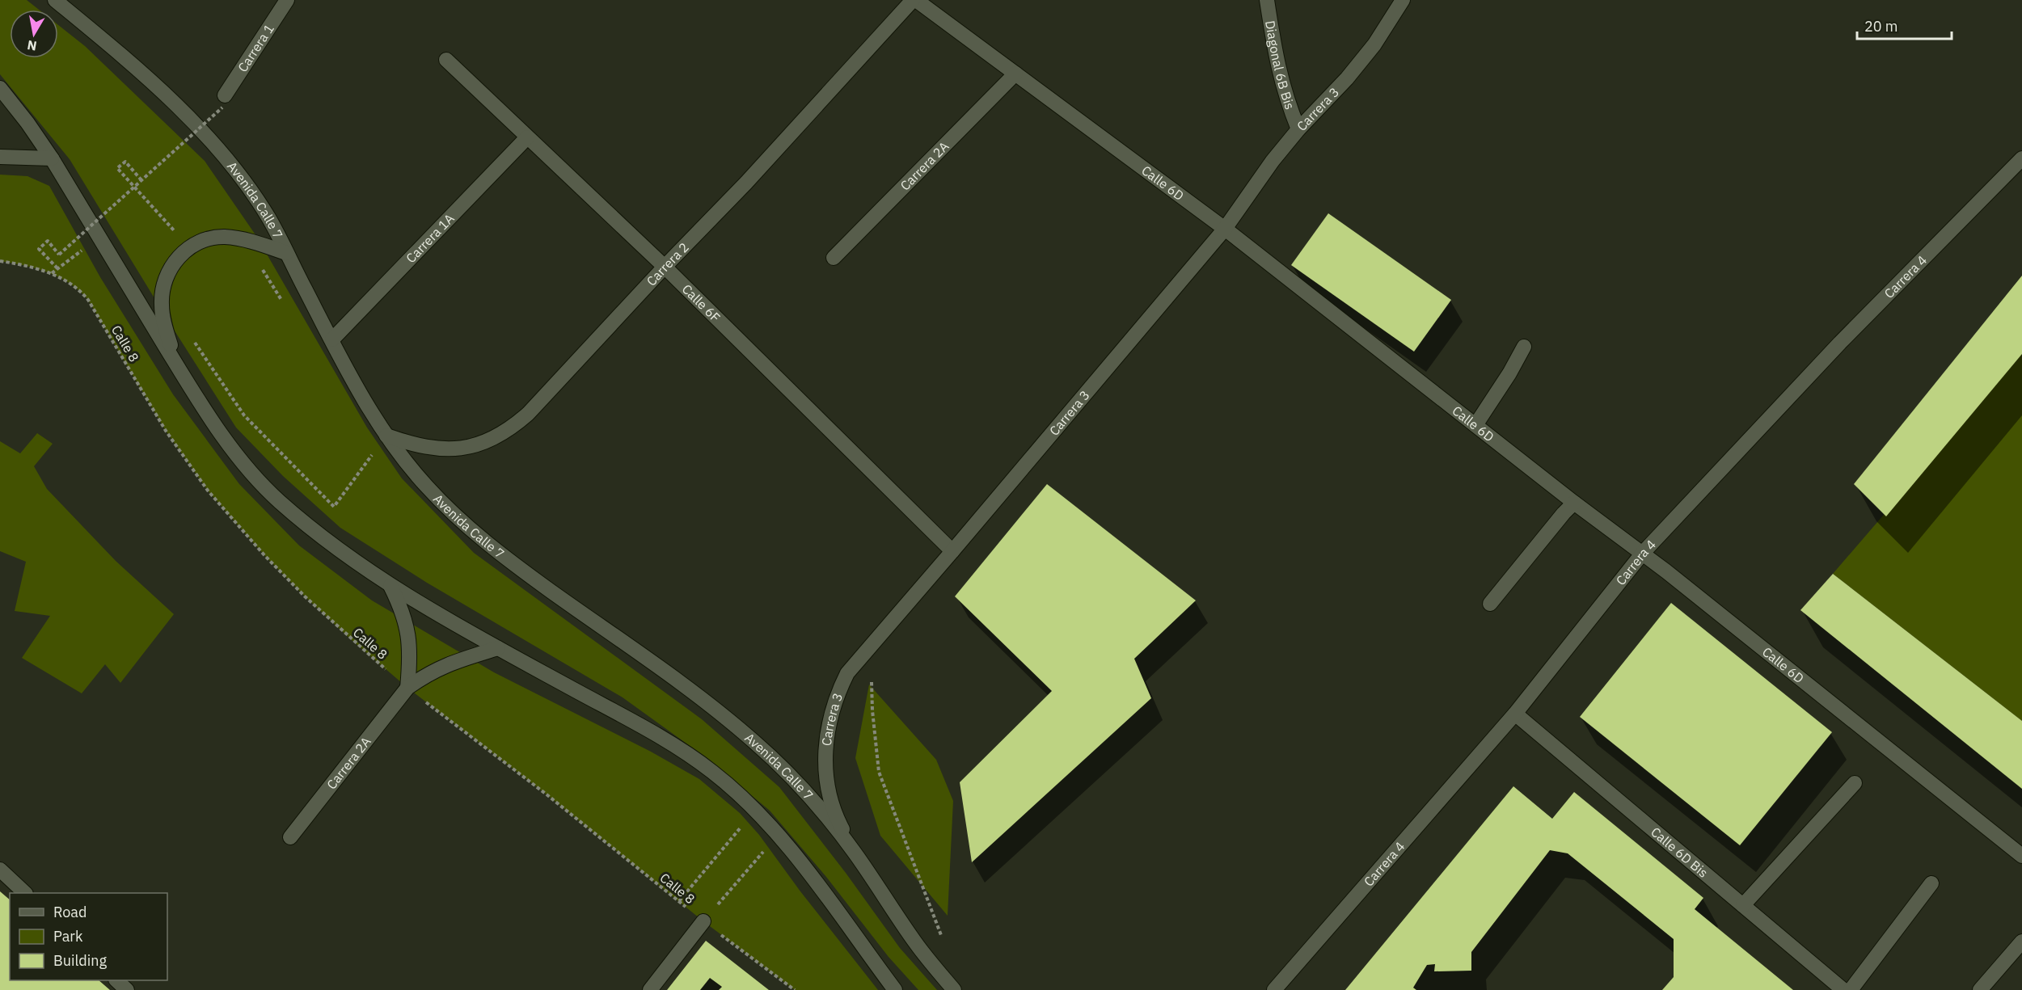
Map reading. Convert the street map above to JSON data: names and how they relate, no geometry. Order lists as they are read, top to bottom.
{
  "streets": {
    "street": [
      "Carrera 1",
      "Diagonal 6B Bis",
      "Carrera 3",
      "Carrera 2A",
      "Calle 6D",
      "Avenida Calle 7",
      "Carrera 1A",
      "Carrera 2",
      "Carrera 4",
      "Calle 6F",
      "Calle 6D Bis"
    ],
    "path": ["Calle 8"]
  },
  "crossings": [
    ["Diagonal 6B Bis", "Carrera 3"],
    ["Carrera 3", "Calle 6D"],
    ["Carrera 3", "Avenida Calle 7"],
    ["Carrera 3", "Calle 6F"],
    ["Carrera 2A", "Calle 6D"],
    ["Carrera 2A", "Calle 8"],
    ["Calle 6D", "Carrera 2"],
    ["Calle 6D", "Carrera 4"],
    ["Avenida Calle 7", "Carrera 1A"],
    ["Avenida Calle 7", "Carrera 2"],
    ["Carrera 1A", "Calle 6F"],
    ["Carrera 2", "Calle 6F"],
    ["Carrera 4", "Calle 6D Bis"]
  ],
  "legend": ["Road", "Park", "Building"],
  "scale_bar": "20 m",
  "north": "bottom"
}
